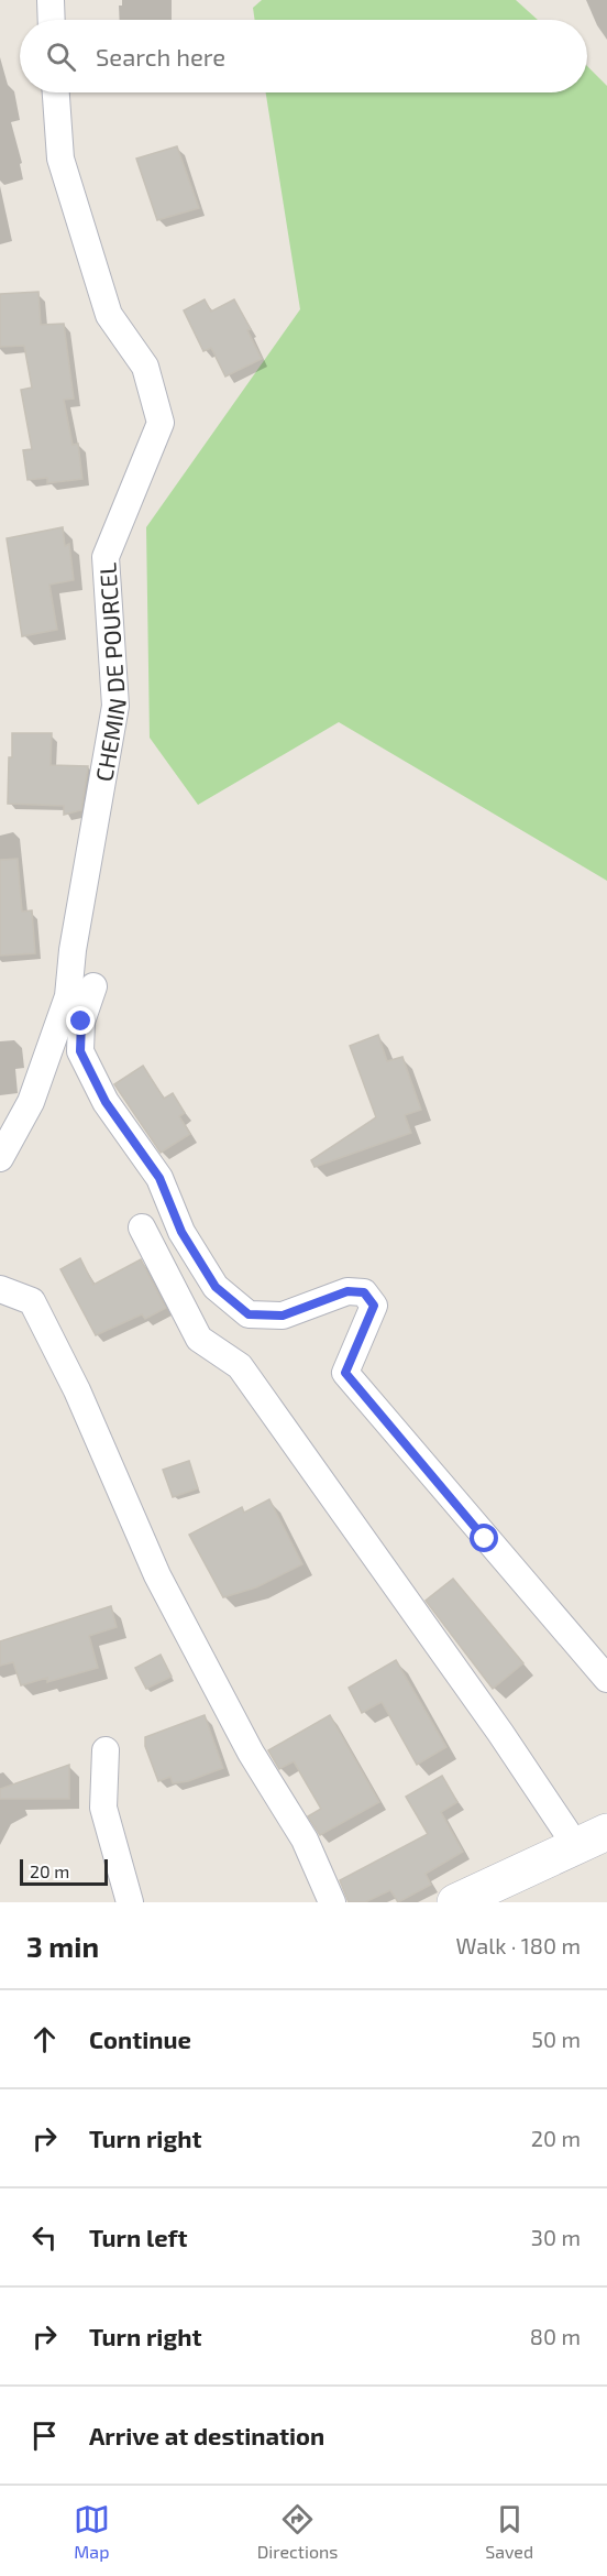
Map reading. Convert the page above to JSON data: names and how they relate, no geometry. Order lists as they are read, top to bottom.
{
  "streets": {
    "street": ["CHEMIN DE POURCEL"]
  },
  "scale_bar": "20 m",
  "page": {
    "search": "Search here",
    "scale": "20 m",
    "heading": ["3 min", "Walk · 180 m"],
    "list": [
      ["Continue", "50 m"],
      ["Turn right", "20 m"],
      ["Turn left", "30 m"],
      ["Turn right", "80 m"],
      "Arrive at destination"
    ],
    "nav": ["Map", "Directions", "Saved"]
  }
}
